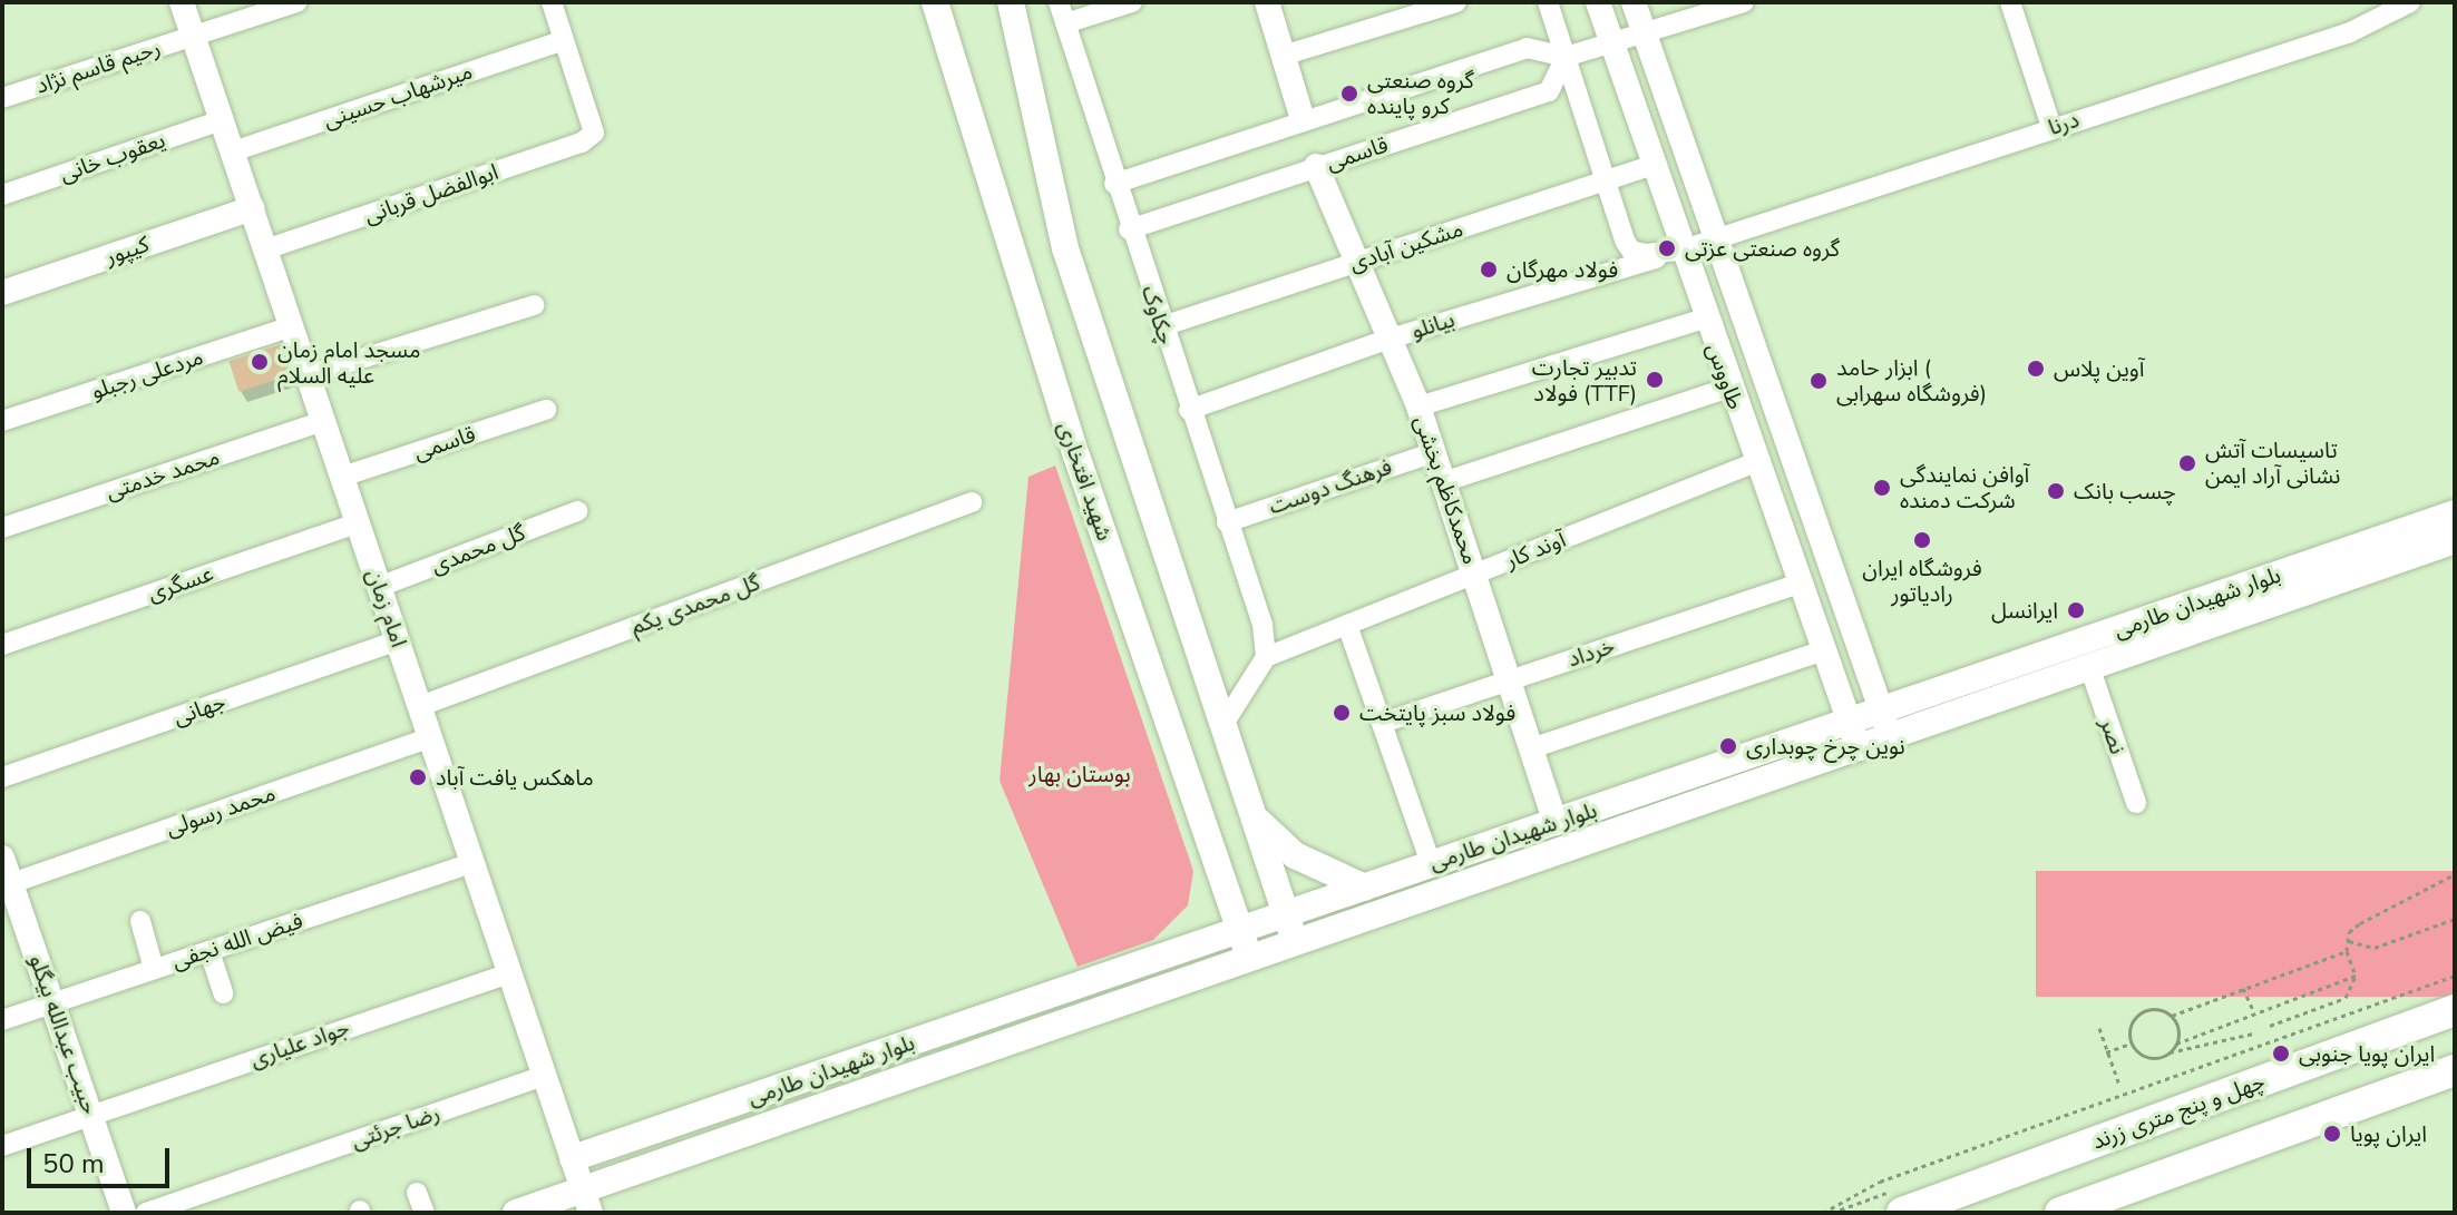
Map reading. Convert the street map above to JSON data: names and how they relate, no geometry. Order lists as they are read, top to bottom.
{
  "streets": {
    "main road": ["شهید افتخاری", "بلوار شهیدان طارمی", "چهل و پنج متری زرند"],
    "street": [
      "رحیم قاسم نژاد",
      "میرشهاب حسینی",
      "درنا",
      "قاسمی",
      "یعقوب خانی",
      "ابوالفضل قربانی",
      "مشکین آبادی",
      "کیپور",
      "چکاوک",
      "بیانلو",
      "مردعلی رجبلو",
      "طاووس",
      "محمد خدمتی",
      "فرهنگ دوست",
      "محمدکاظم بخشی",
      "گل محمدی",
      "آوند کار",
      "عسگری",
      "گل محمدی یکم",
      "امام زمان",
      "خرداد",
      "جهانی",
      "نصر",
      "محمد رسولی",
      "فیض الله نجفی",
      "حبیب عبدالله بیگلو",
      "جواد علیاری",
      "رضا جرئتی"
    ]
  },
  "crossings": [
    ["رحیم قاسم نژاد", "امام زمان"],
    ["میرشهاب حسینی", "ابوالفضل قربانی"],
    ["میرشهاب حسینی", "امام زمان"],
    ["درنا", "بیانلو"],
    ["درنا", "طاووس"],
    ["قاسمی", "چکاوک"],
    ["قاسمی", "محمدکاظم بخشی"],
    ["قاسمی", "امام زمان"],
    ["یعقوب خانی", "امام زمان"],
    ["ابوالفضل قربانی", "امام زمان"],
    ["مشکین آبادی", "چکاوک"],
    ["مشکین آبادی", "طاووس"],
    ["مشکین آبادی", "محمدکاظم بخشی"],
    ["کیپور", "امام زمان"],
    ["چکاوک", "بیانلو"],
    ["چکاوک", "فرهنگ دوست"],
    ["چکاوک", "آوند کار"],
    ["بیانلو", "طاووس"],
    ["بیانلو", "محمدکاظم بخشی"],
    ["مردعلی رجبلو", "امام زمان"],
    ["طاووس", "آوند کار"],
    ["طاووس", "بلوار شهیدان طارمی"],
    ["طاووس", "خرداد"],
    ["محمد خدمتی", "امام زمان"],
    ["شهید افتخاری", "بلوار شهیدان طارمی"],
    ["فرهنگ دوست", "محمدکاظم بخشی"],
    ["محمدکاظم بخشی", "آوند کار"],
    ["محمدکاظم بخشی", "بلوار شهیدان طارمی"],
    ["محمدکاظم بخشی", "خرداد"],
    ["گل محمدی", "امام زمان"],
    ["عسگری", "امام زمان"],
    ["بلوار شهیدان طارمی", "امام زمان"],
    ["بلوار شهیدان طارمی", "نصر"],
    ["گل محمدی یکم", "امام زمان"],
    ["امام زمان", "جهانی"],
    ["امام زمان", "محمد رسولی"],
    ["امام زمان", "فیض الله نجفی"],
    ["امام زمان", "جواد علیاری"],
    ["امام زمان", "رضا جرئتی"],
    ["محمد رسولی", "حبیب عبدالله بیگلو"],
    ["فیض الله نجفی", "حبیب عبدالله بیگلو"],
    ["حبیب عبدالله بیگلو", "جواد علیاری"]
  ],
  "parks": ["بوستان بهار"],
  "places": [
    "گروه صنعتی کرو پاینده",
    "گروه صنعتی عزتی",
    "فولاد مهرگان",
    "مسجد امام زمان علیه السلام",
    "آوین پلاس",
    "تدبیر تجارت فولاد (TTF)",
    "ابزار حامد ( فروشگاه سهرابی)",
    "تاسیسات آتش نشانی آراد ایمن",
    "آوافن نمایندگی شرکت دمنده",
    "چسب بانک",
    "فروشگاه ایران رادیاتور",
    "ایرانسل",
    "فولاد سبز پایتخت",
    "نوین چرخ چوبداری",
    "ماهکس یافت آباد",
    "ایران پویا جنوبی",
    "ایران پویا"
  ],
  "scale_bar": "50 m"
}
